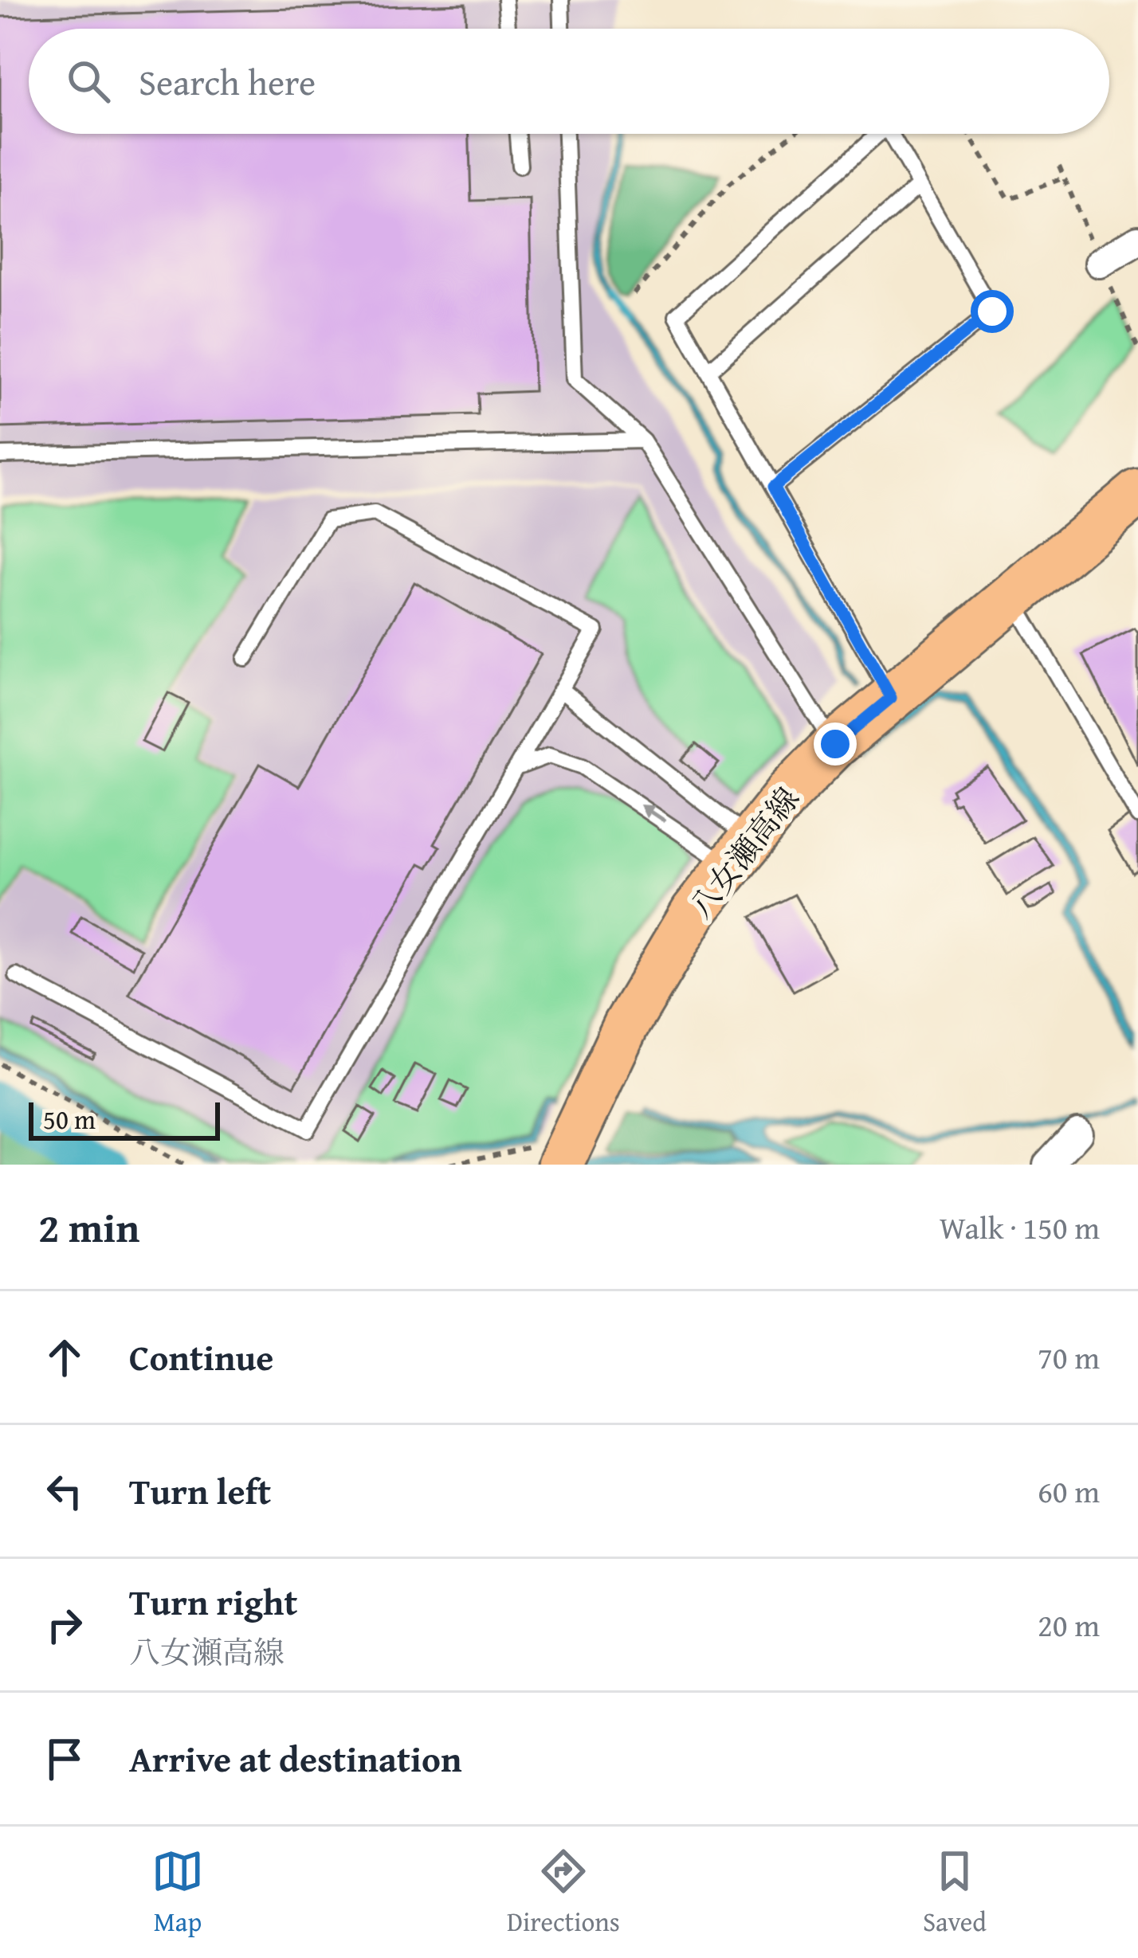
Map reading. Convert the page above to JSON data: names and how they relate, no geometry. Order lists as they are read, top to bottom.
{
  "streets": {
    "main road": ["八女瀬高線"]
  },
  "scale_bar": "50 m",
  "page": {
    "search": "Search here",
    "scale": "50 m",
    "heading": ["2 min", "Walk · 150 m"],
    "list": [
      ["Continue", "70 m"],
      ["Turn left", "60 m"],
      ["Turn right", "八女瀬高線", "20 m"],
      "Arrive at destination"
    ],
    "nav": ["Map", "Directions", "Saved"]
  }
}
